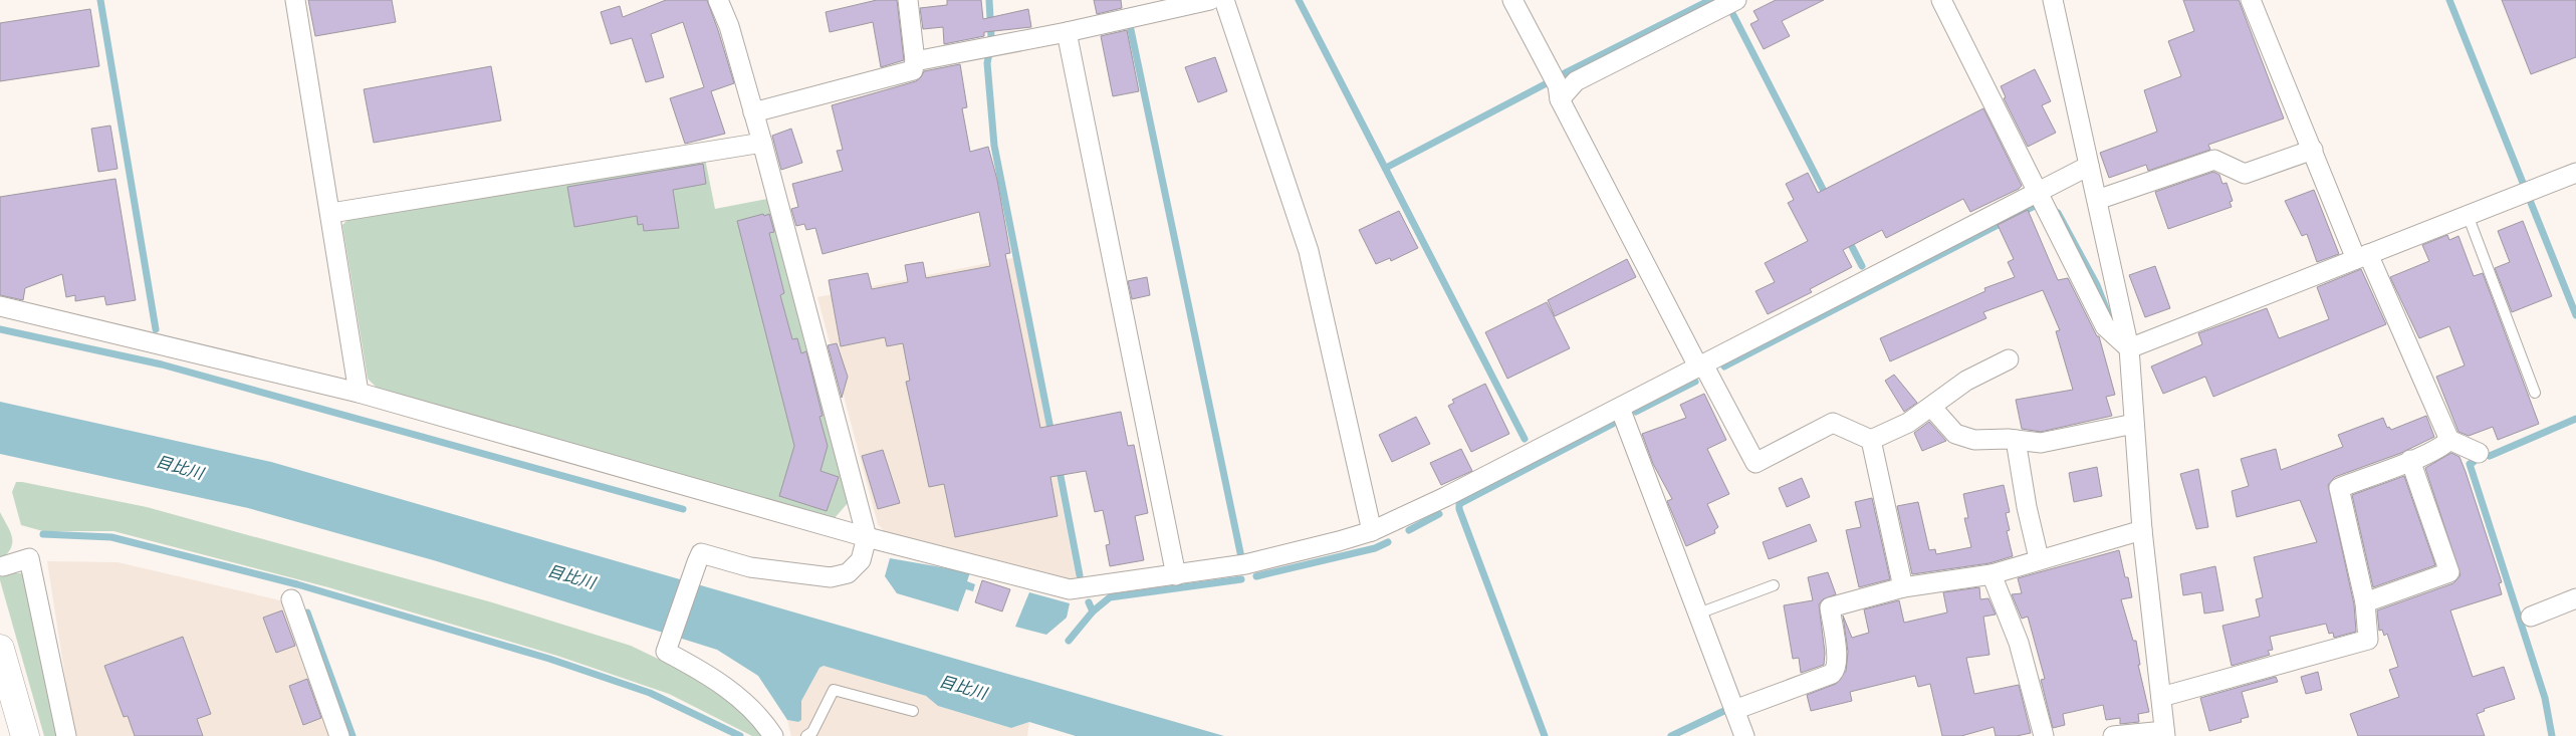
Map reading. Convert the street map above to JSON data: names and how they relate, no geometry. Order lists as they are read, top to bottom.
{
  "water": ["目比川"]
}
